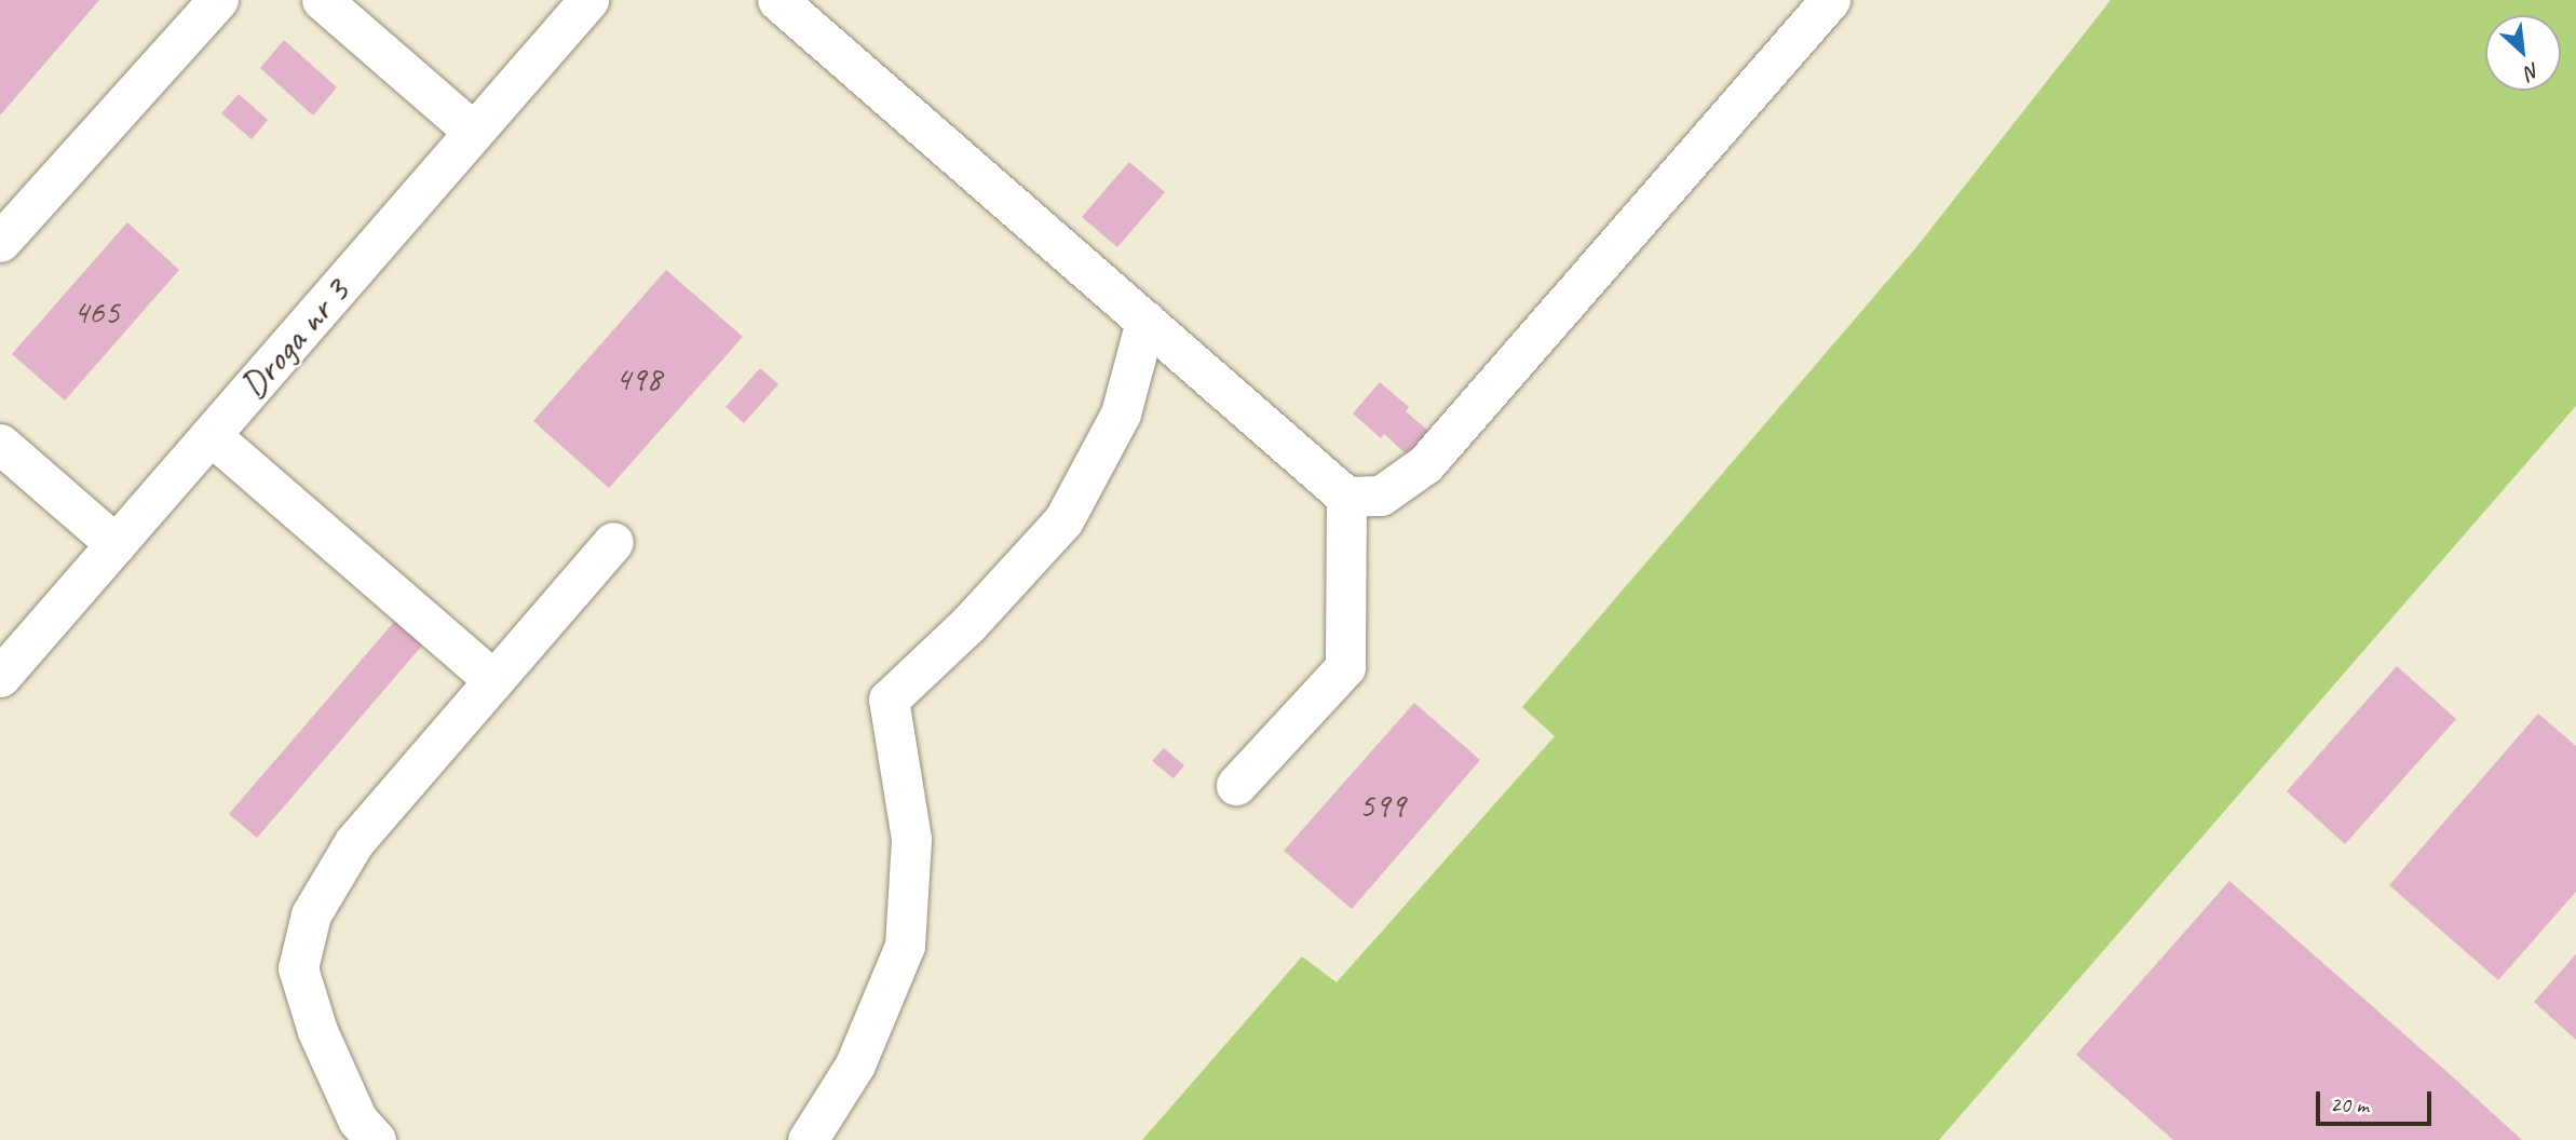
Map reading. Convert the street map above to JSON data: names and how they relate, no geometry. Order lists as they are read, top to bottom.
{
  "streets": {
    "lane": ["Droga nr 3"]
  },
  "house_numbers": ["465", "498", "599"],
  "scale_bar": "20 m",
  "north": "bottom right"
}
